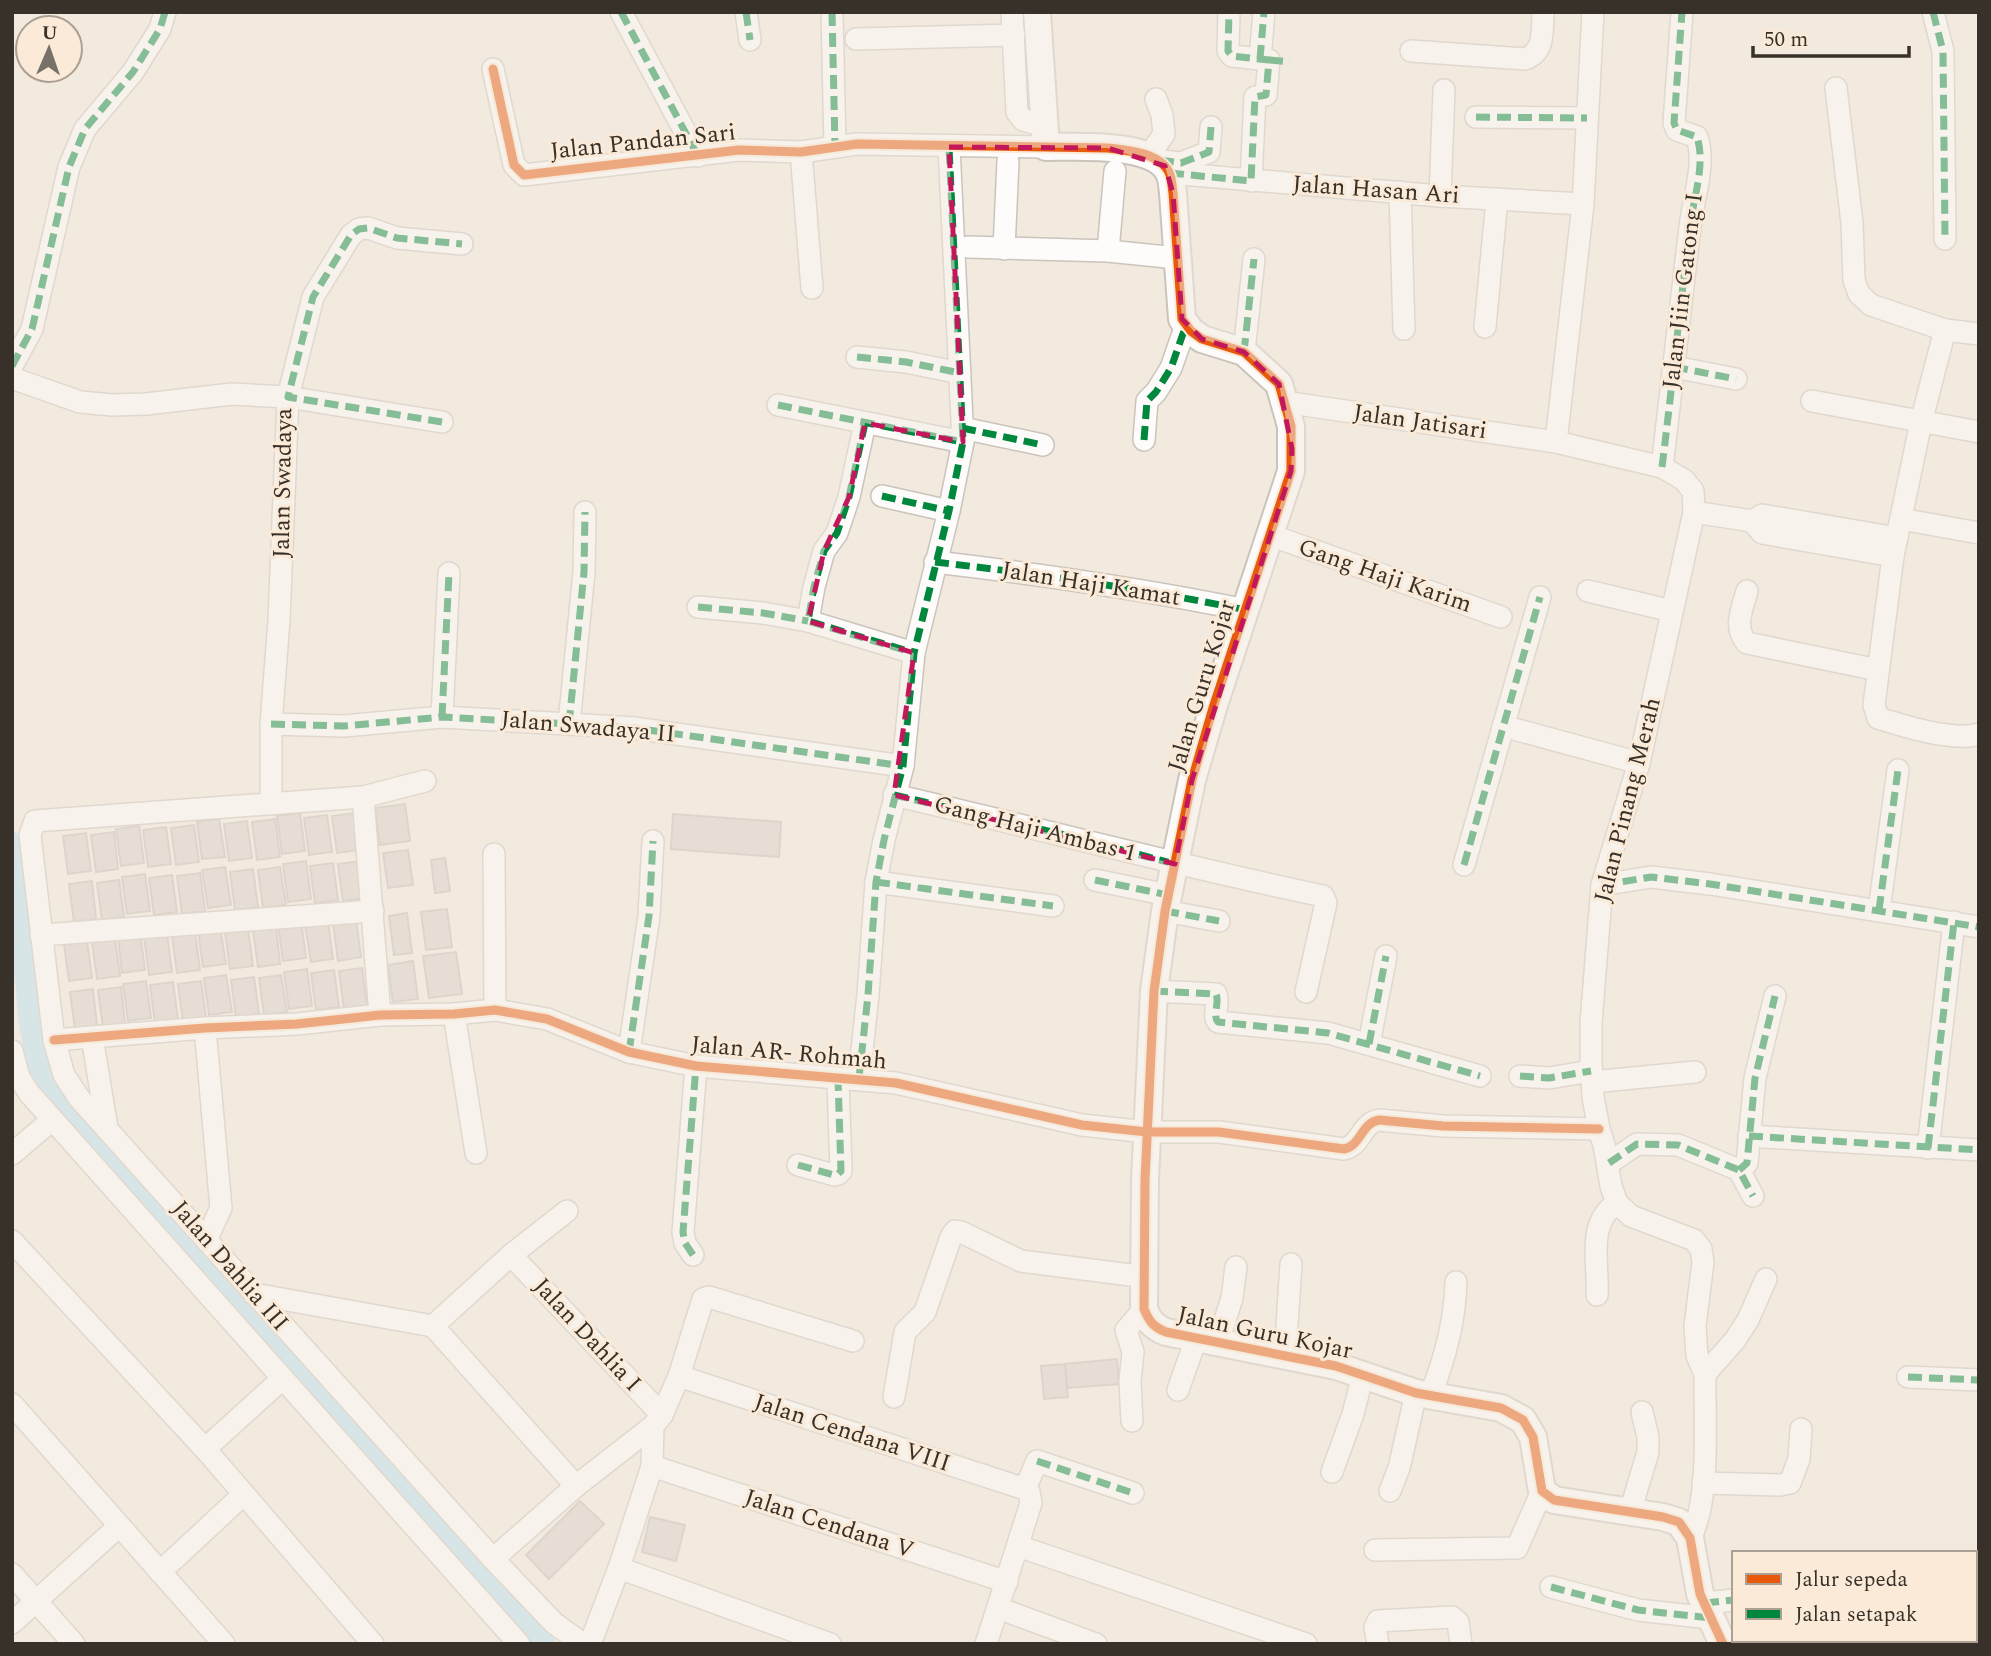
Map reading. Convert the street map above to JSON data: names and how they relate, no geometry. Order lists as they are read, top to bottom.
{
  "streets": {
    "street": [
      "Jalan Pandan Sari",
      "Jalan Hasan Ari",
      "Jalan Jiin Gatong I",
      "Jalan Jatisari",
      "Jalan Swadaya",
      "Gang Haji Karim",
      "Jalan Haji Kamat",
      "Jalan Guru Kojar",
      "Jalan Swadaya II",
      "Jalan Pinang Merah",
      "Gang Haji Ambas 1",
      "Jalan AR- Rohmah",
      "Jalan Dahlia III",
      "Jalan Dahlia I",
      "Jalan Cendana VIII",
      "Jalan Cendana V"
    ]
  },
  "crossings": [
    ["Jalan Jiin Gatong I", "Jalan Pinang Merah"],
    ["Jalan Jatisari", "Jalan Guru Kojar"],
    ["Jalan Jatisari", "Jalan Pinang Merah"],
    ["Jalan Swadaya", "Jalan Swadaya II"],
    ["Jalan Swadaya", "Jalan Dahlia III"],
    ["Gang Haji Karim", "Jalan Guru Kojar"],
    ["Jalan Haji Kamat", "Jalan Guru Kojar"],
    ["Jalan Guru Kojar", "Gang Haji Ambas 1"],
    ["Jalan Guru Kojar", "Jalan AR- Rohmah"],
    ["Jalan Pinang Merah", "Jalan AR- Rohmah"],
    ["Jalan AR- Rohmah", "Jalan Dahlia III"]
  ],
  "legend": ["Jalur sepeda", "Jalan setapak"],
  "scale_bar": "50 m",
  "north": "top"
}
